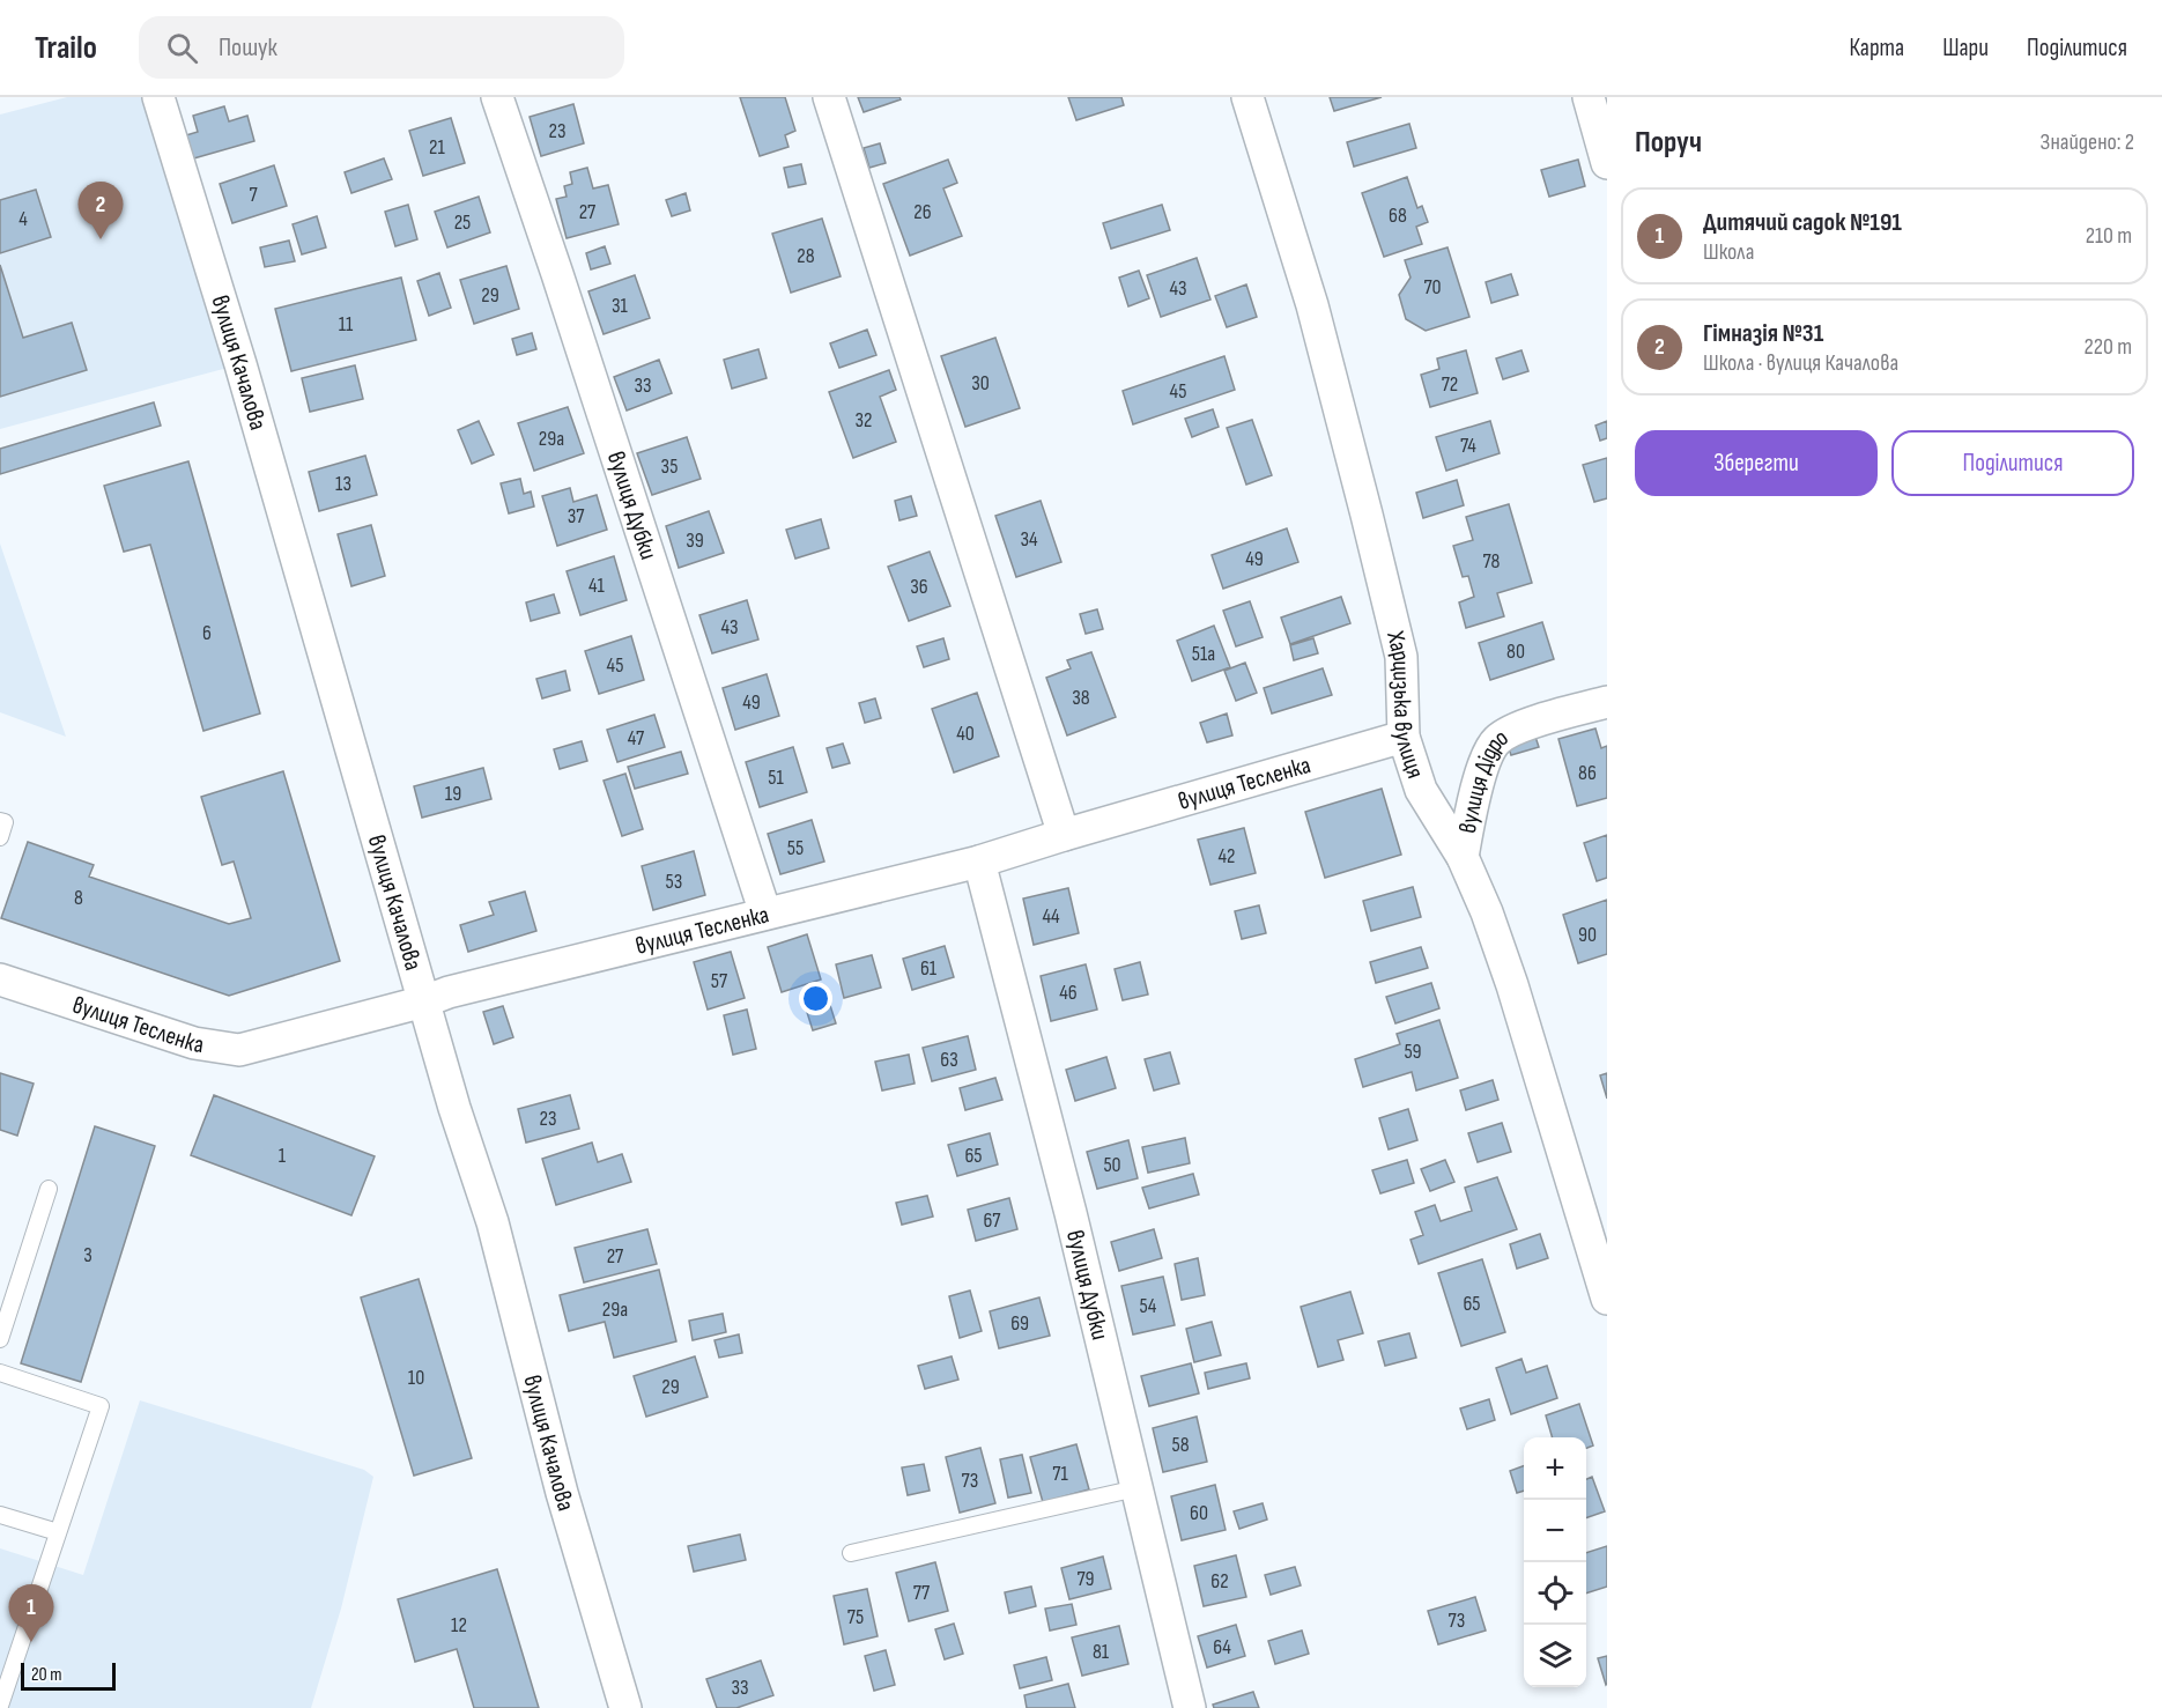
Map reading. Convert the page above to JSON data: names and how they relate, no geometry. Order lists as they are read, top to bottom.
{
  "streets": {
    "street": [
      "вулиця Качалова",
      "вулиця Дубки",
      "Харцизька вулиця",
      "вулиця Тесленка",
      "вулиця Дідро"
    ]
  },
  "crossings": [
    ["вулиця Качалова", "вулиця Тесленка"],
    ["вулиця Дубки", "вулиця Тесленка"],
    ["Харцизька вулиця", "вулиця Тесленка"],
    ["Харцизька вулиця", "вулиця Дідро"]
  ],
  "house_numbers": [
    "23",
    "21",
    "7",
    "27",
    "26",
    "68",
    "4",
    "25",
    "28",
    "70",
    "43",
    "29",
    "31",
    "11",
    "30",
    "72",
    "33",
    "45",
    "32",
    "29а",
    "74",
    "35",
    "13",
    "37",
    "34",
    "39",
    "49",
    "78",
    "41",
    "36",
    "43",
    "6",
    "80",
    "51а",
    "45",
    "38",
    "49",
    "40",
    "47",
    "86",
    "51",
    "19",
    "55",
    "42",
    "53",
    "8",
    "44",
    "90",
    "61",
    "57",
    "46",
    "59",
    "63",
    "23",
    "1",
    "65",
    "50",
    "67",
    "3",
    "27",
    "65",
    "54",
    "29а",
    "69",
    "10",
    "29",
    "58",
    "71",
    "73",
    "60",
    "79",
    "62",
    "77",
    "75",
    "73",
    "12",
    "64",
    "81",
    "33"
  ],
  "scale_bar": "20 m",
  "page": {
    "header": "Trailo",
    "search": "Пошук",
    "nav": ["Карта", "Шари", "Поділитися"],
    "heading": ["Поруч", "Знайдено: 2"],
    "pins": ["2", "1"],
    "list": [
      {
        "mark": "1",
        "name": "Дитячий садок №191",
        "note": "Школа",
        "value": "210 m"
      },
      {
        "mark": "2",
        "name": "Гімназія №31",
        "note": "Школа · вулиця Качалова",
        "value": "220 m"
      }
    ],
    "buttons": ["Зберегти", "Поділитися"],
    "map_buttons": ["+", "−"],
    "scale": "20 m"
  }
}
